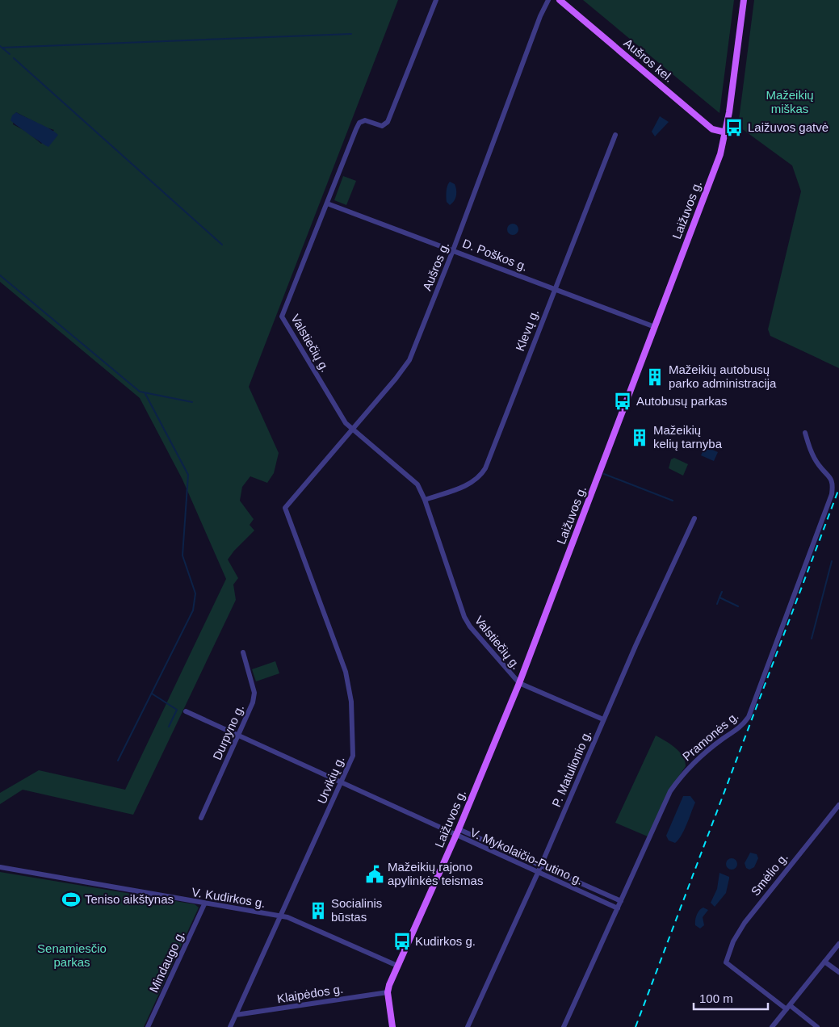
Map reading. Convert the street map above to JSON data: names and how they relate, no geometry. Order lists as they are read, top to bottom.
{
  "streets": {
    "main road": ["Aušros kel.", "Laižuvos g."],
    "street": [
      "D. Poškos g.",
      "Aušros g.",
      "Klevų g.",
      "Valstiečių g.",
      "Durpyno g.",
      "Pramonės g.",
      "P. Matulionio g.",
      "Urvikių g.",
      "V. Mykolaičio-Putino g.",
      "Smėlio g.",
      "V. Kudirkos g.",
      "Mindaugo g.",
      "Klaipėdos g."
    ]
  },
  "crossings": [
    ["Aušros kel.", "Laižuvos g."],
    ["Laižuvos g.", "D. Poškos g."],
    ["Laižuvos g.", "Valstiečių g."],
    ["Laižuvos g.", "V. Mykolaičio-Putino g."],
    ["Laižuvos g.", "V. Kudirkos g."],
    ["Laižuvos g.", "Klaipėdos g."],
    ["D. Poškos g.", "Aušros g."],
    ["D. Poškos g.", "Klevų g."],
    ["D. Poškos g.", "Valstiečių g."],
    ["Aušros g.", "Valstiečių g."],
    ["Aušros g.", "Urvikių g."],
    ["Klevų g.", "Valstiečių g."],
    ["Durpyno g.", "V. Mykolaičio-Putino g."],
    ["Pramonės g.", "V. Mykolaičio-Putino g."],
    ["P. Matulionio g.", "V. Mykolaičio-Putino g."],
    ["Urvikių g.", "V. Mykolaičio-Putino g."],
    ["Urvikių g.", "V. Kudirkos g."],
    ["Urvikių g.", "Klaipėdos g."],
    ["V. Kudirkos g.", "Mindaugo g."]
  ],
  "parks": ["Mažeikių miškas", "Senamiesčio parkas"],
  "places": {
    "bus stop": ["Laižuvos gatvė", "Autobusų parkas", "Kudirkos g."],
    "building": ["Mažeikių autobusų parko administracija", "Mažeikių kelių tarnyba", "Socialinis būstas"],
    "public building": ["Mažeikių rajono apylinkės teismas"],
    "sports": ["Teniso aikštynas"]
  },
  "scale_bar": "100 m"
}
